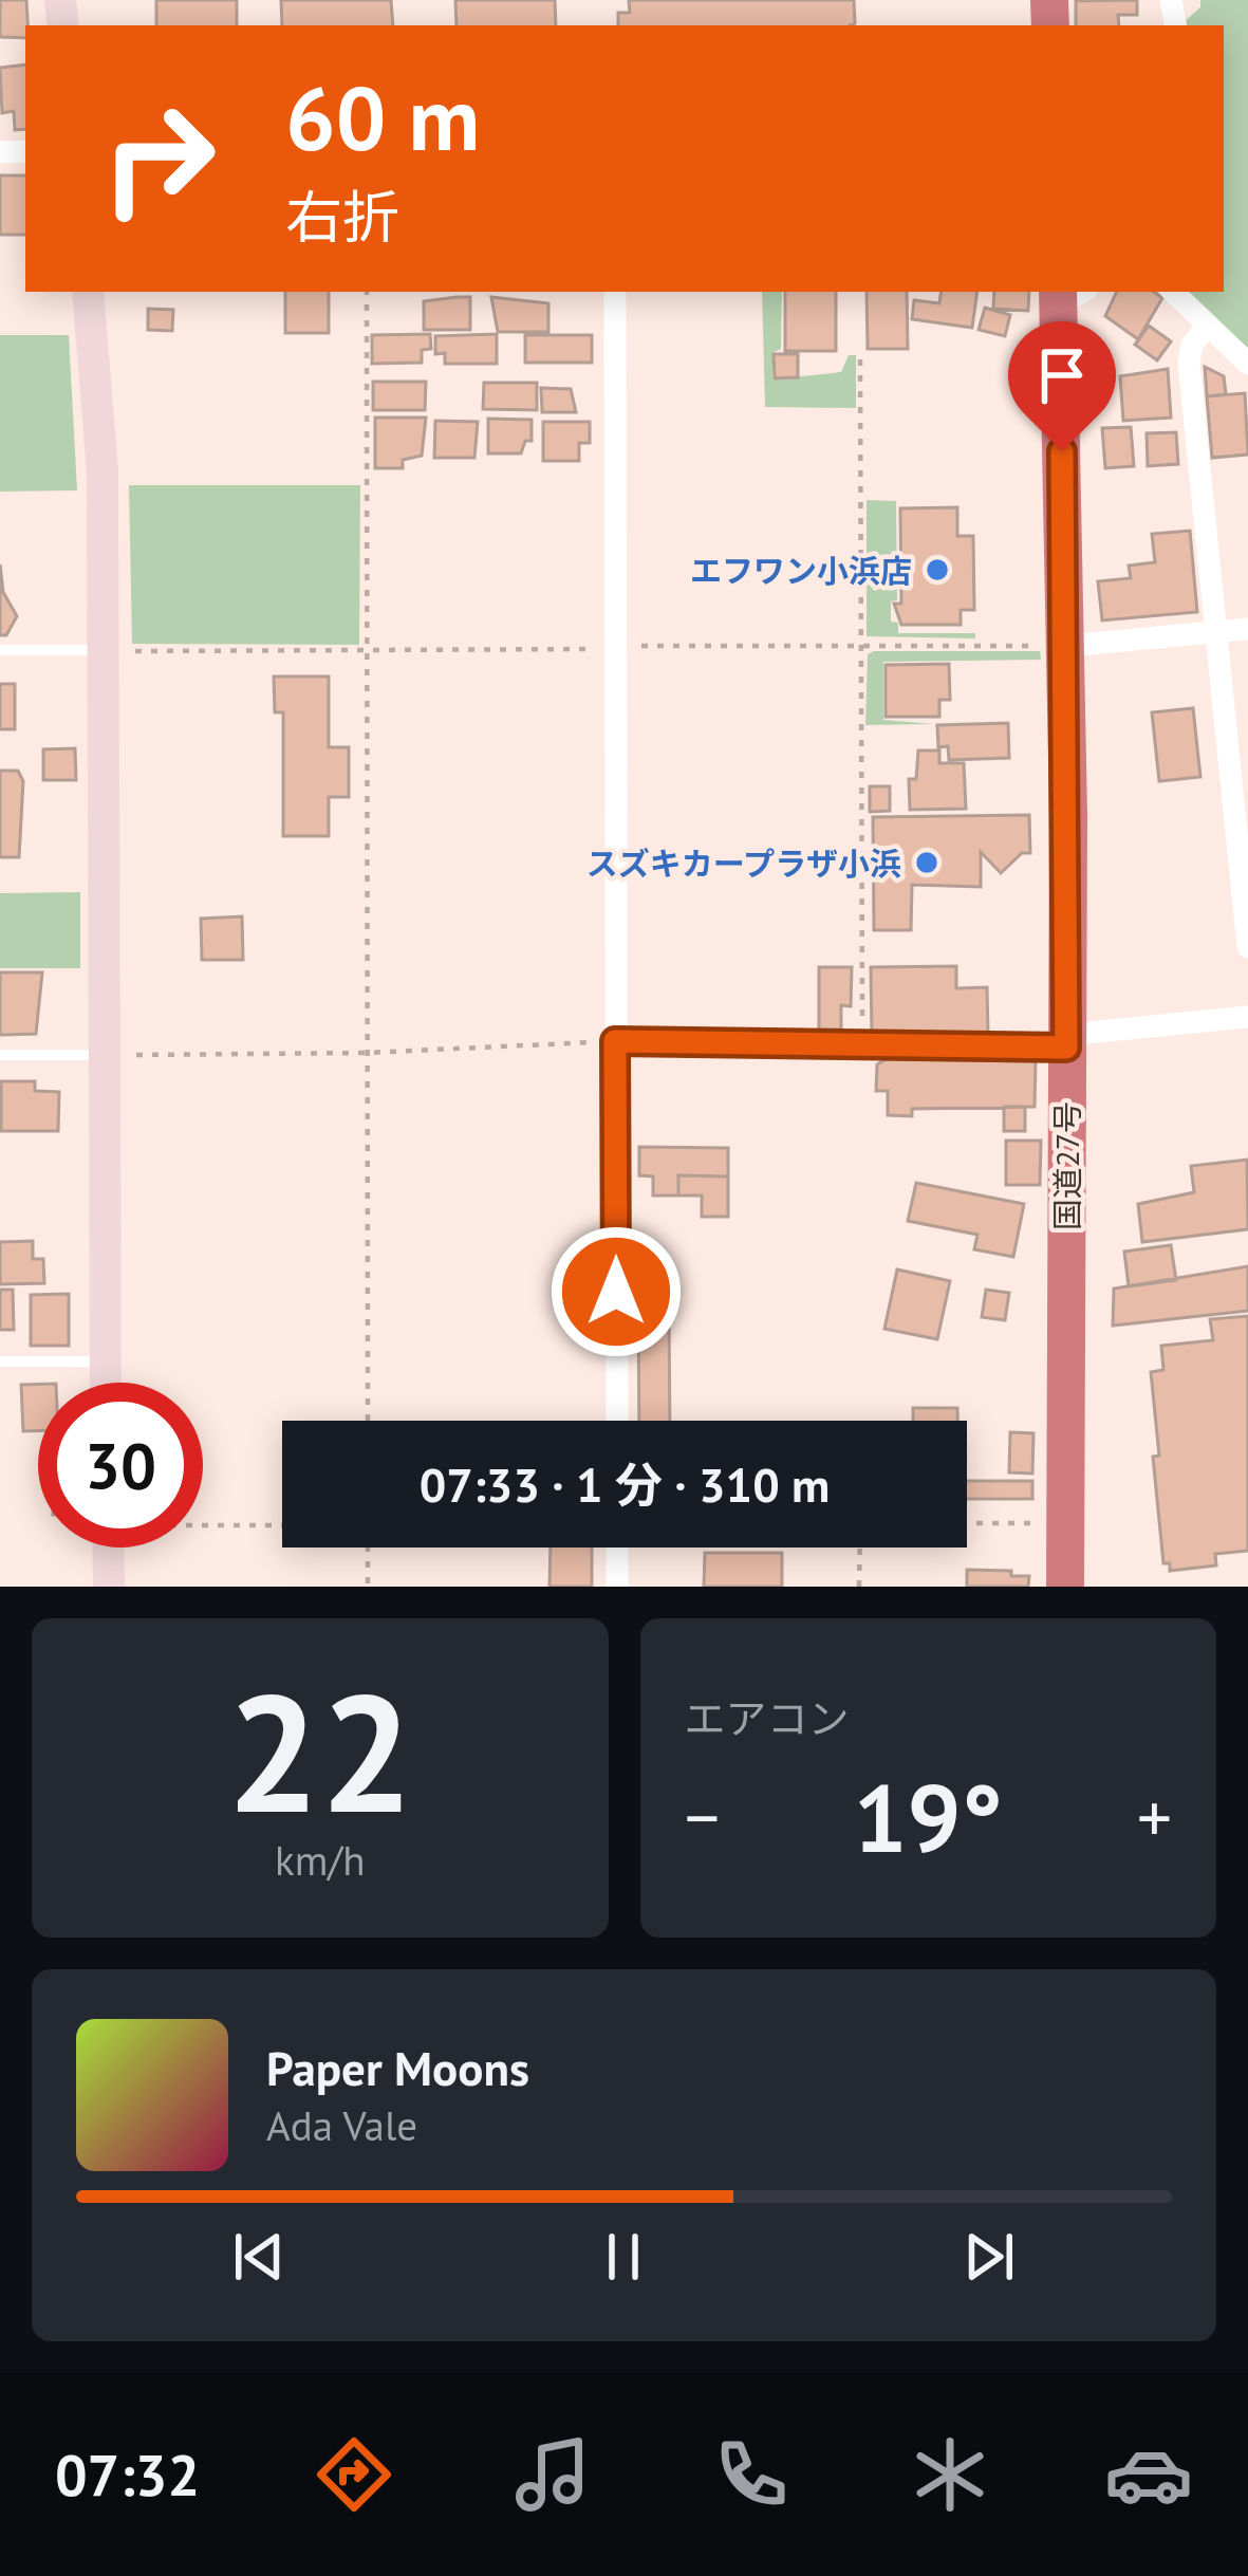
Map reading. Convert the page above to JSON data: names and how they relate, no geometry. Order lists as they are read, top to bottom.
{
  "streets": {
    "highway": ["国道27号"]
  },
  "places": ["エフワン小浜店", "スズキカープラザ小浜"],
  "page": {
    "turn": ["60 m", "右折"],
    "limit": "30",
    "trip": "07:33 · 1 分 · 310 m",
    "tile": [
      ["22", "km/h"],
      "エアコン"
    ],
    "heat": ["−", "19°", "+"],
    "song": ["Paper Moons", "Ada Vale"],
    "tabs": "07:32"
  }
}
